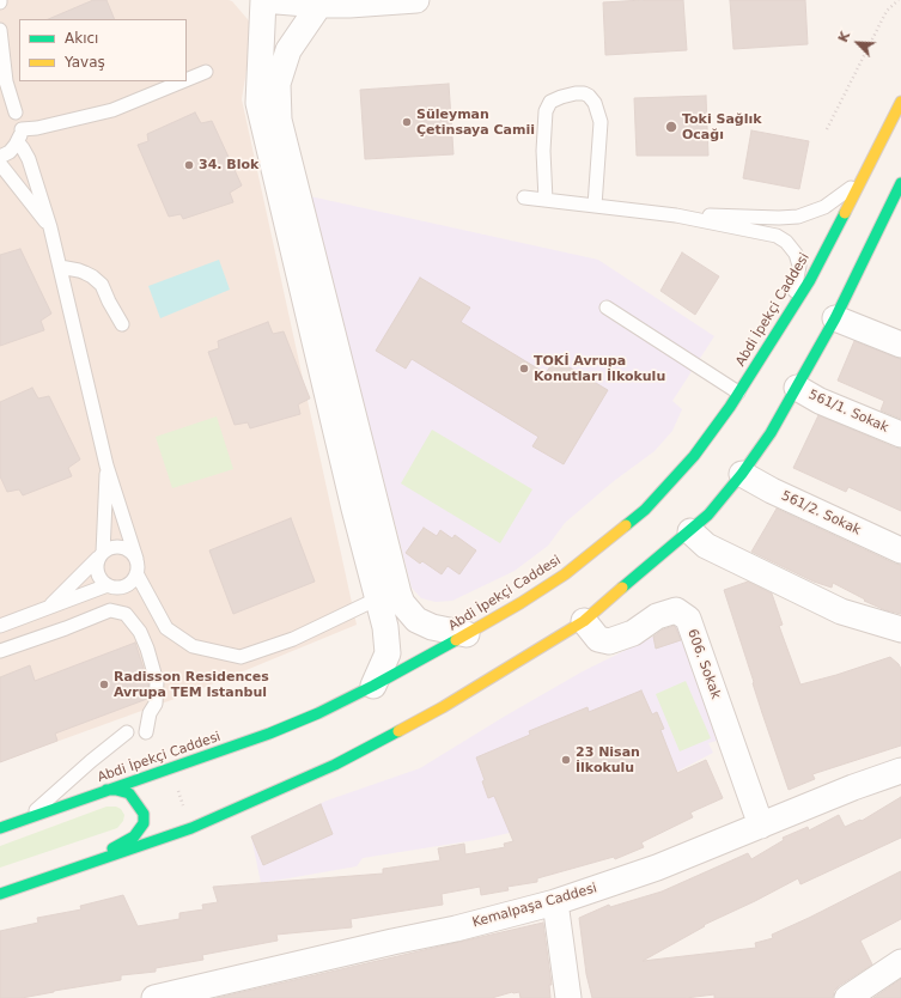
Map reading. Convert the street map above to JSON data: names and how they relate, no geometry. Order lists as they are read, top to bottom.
{
  "streets": {
    "main road": ["Abdi İpekçi Caddesi"],
    "street": [
      "561/1. Sokak",
      "561/2. Sokak",
      "606. Sokak",
      "Kemalpaşa Caddesi"
    ]
  },
  "crossings": [
    ["606. Sokak", "Kemalpaşa Caddesi"]
  ],
  "places": [
    "Süleyman Çetinsaya Camii",
    "Toki Sağlık Ocağı",
    "34. Blok",
    "TOKİ Avrupa Konutları İlkokulu",
    "Radisson Residences Avrupa TEM Istanbul",
    "23 Nisan İlkokulu"
  ],
  "legend": ["Akıcı", "Yavaş"],
  "north": "top left"
}
